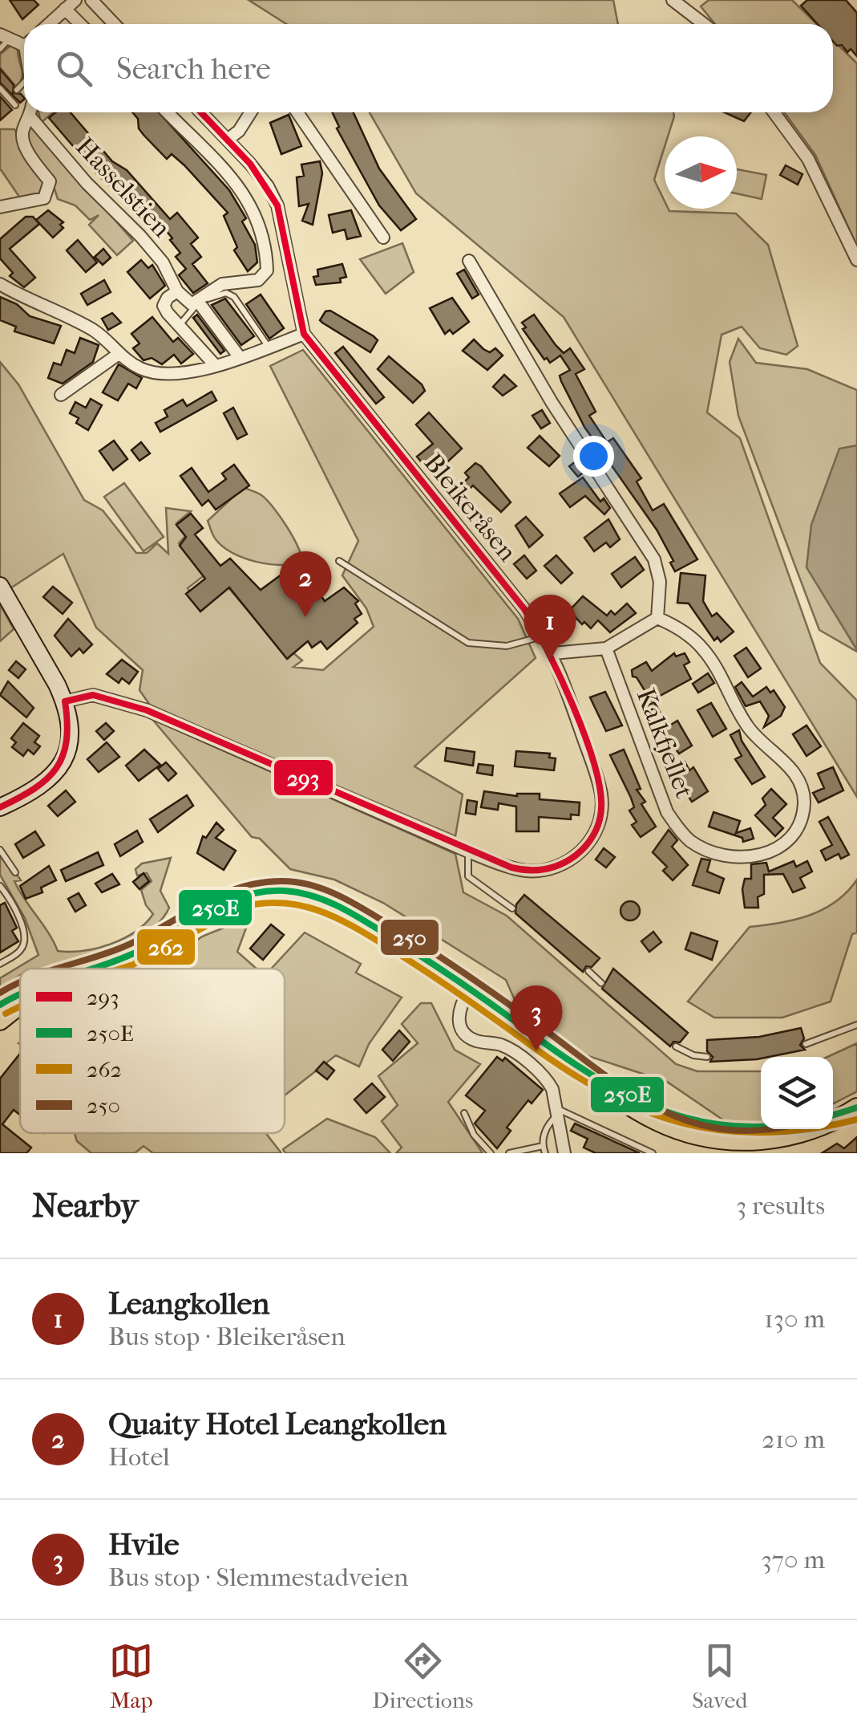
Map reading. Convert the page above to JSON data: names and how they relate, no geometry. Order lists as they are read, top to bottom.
{
  "streets": {
    "street": ["Hasselstien", "Bleikeråsen", "Kalkfjellet"]
  },
  "lines": [
    "transit line 293",
    "transit line 250",
    "transit line 250E",
    "transit line 262"
  ],
  "legend": [
    "293",
    "250E",
    "262",
    "250"
  ],
  "north": "right",
  "page": {
    "search": "Search here",
    "pins": ["2", "1", "3"],
    "heading": ["Nearby", "3 results"],
    "list": [
      {
        "mark": "1",
        "name": "Leangkollen",
        "note": "Bus stop · Bleikeråsen",
        "value": "130 m"
      },
      {
        "mark": "2",
        "name": "Quaity Hotel Leangkollen",
        "note": "Hotel",
        "value": "210 m"
      },
      {
        "mark": "3",
        "name": "Hvile",
        "note": "Bus stop · Slemmestadveien",
        "value": "370 m"
      }
    ],
    "nav": ["Map", "Directions", "Saved"]
  }
}
